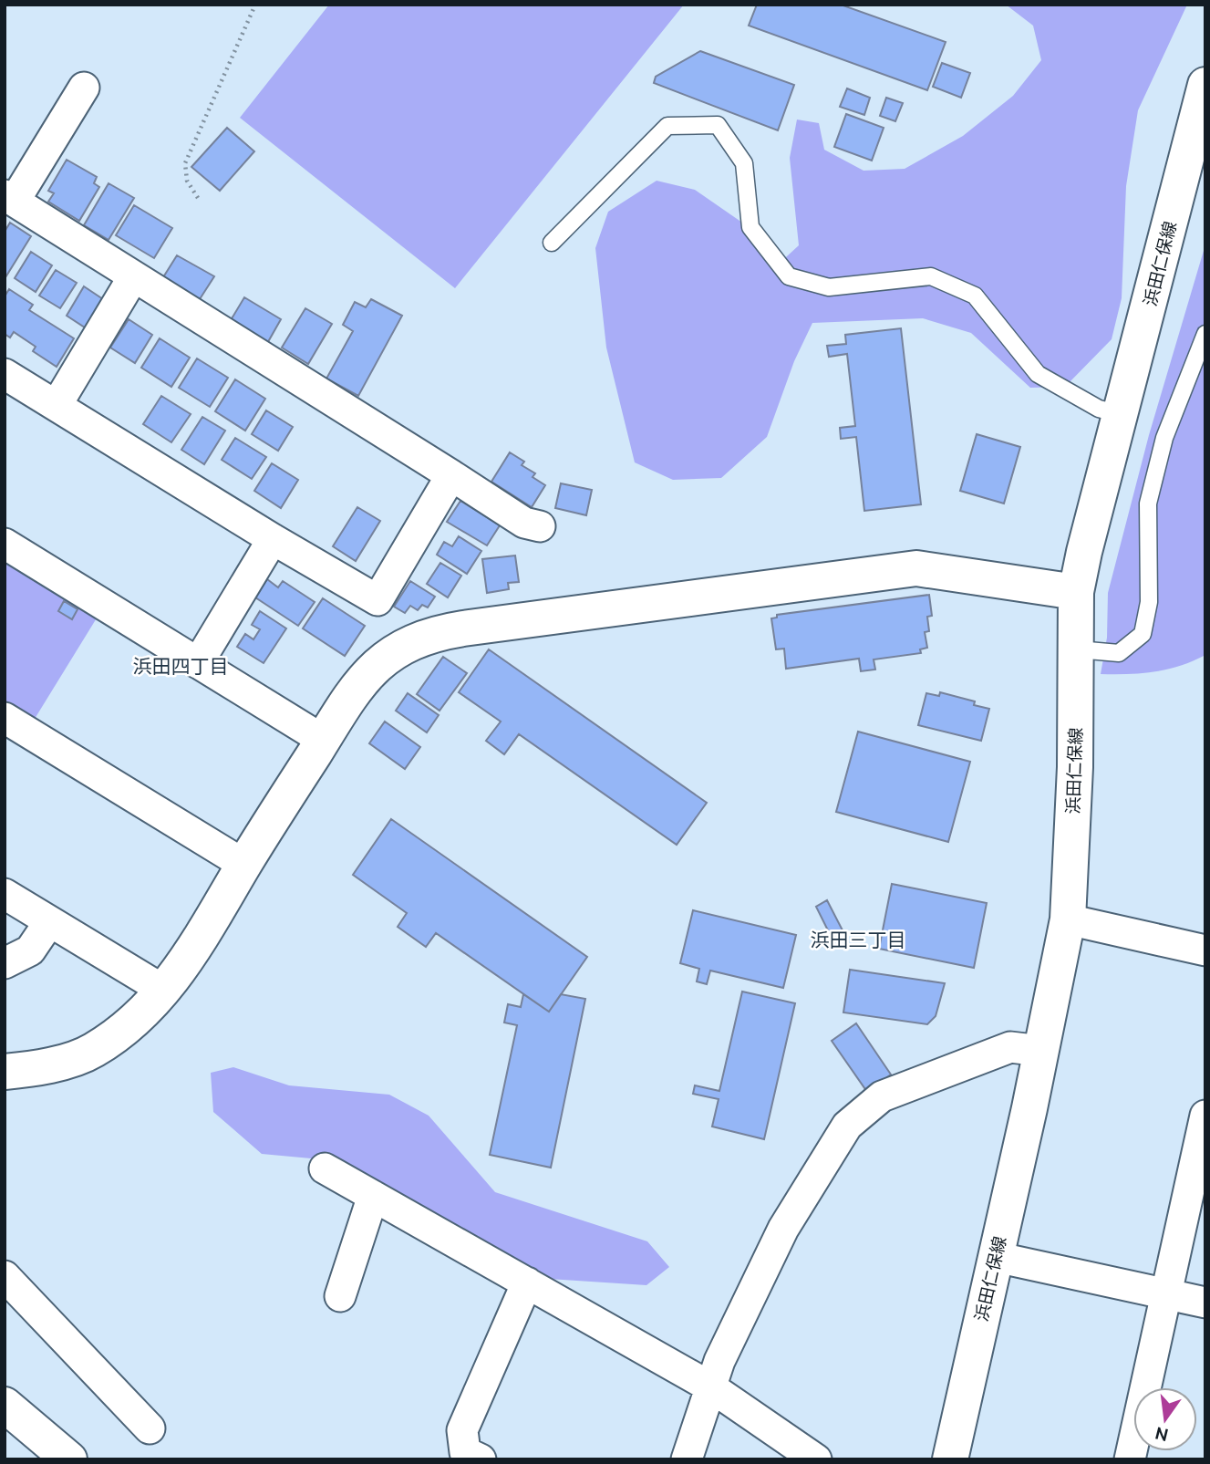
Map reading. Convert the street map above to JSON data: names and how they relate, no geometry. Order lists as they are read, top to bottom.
{
  "streets": {
    "main road": ["浜田仁保線"]
  },
  "districts": ["浜田四丁目", "浜田三丁目"],
  "north": "bottom"
}
